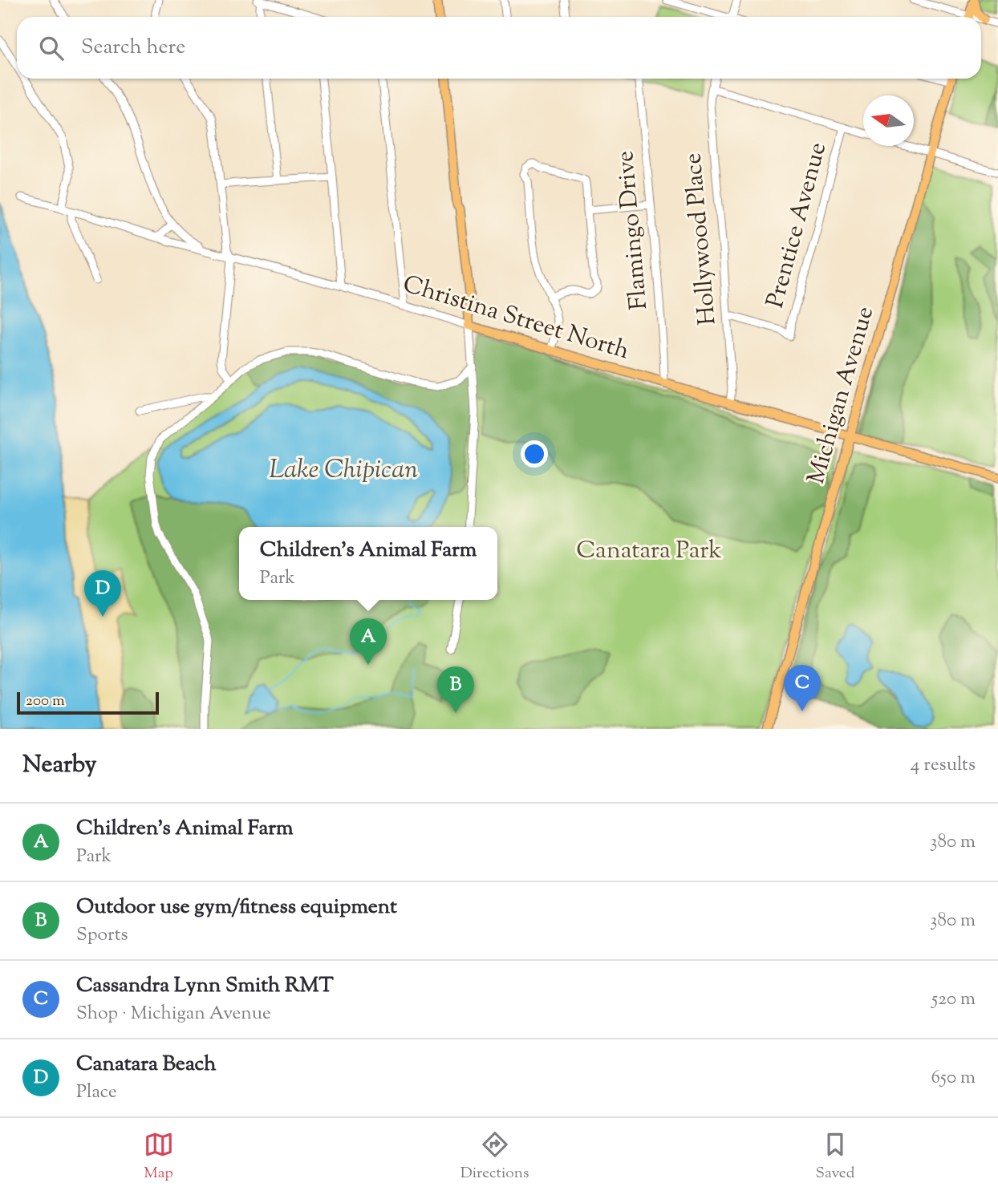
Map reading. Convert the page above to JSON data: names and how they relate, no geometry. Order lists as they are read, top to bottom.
{
  "streets": {
    "main road": ["Christina Street North", "Michigan Avenue"],
    "street": ["Prentice Avenue", "Flamingo Drive", "Hollywood Place"]
  },
  "crossings": [
    ["Prentice Avenue", "Hollywood Place"],
    ["Flamingo Drive", "Christina Street North"],
    ["Hollywood Place", "Christina Street North"],
    ["Christina Street North", "Michigan Avenue"]
  ],
  "water": ["Lake Chipican"],
  "parks": ["Canatara Park"],
  "scale_bar": "200 m",
  "north": "left",
  "page": {
    "search": "Search here",
    "popup": ["Children's Animal Farm", "Park"],
    "pins": [
      "D",
      "A",
      "C",
      "B"
    ],
    "scale": "200 m",
    "heading": ["Nearby", "4 results"],
    "list": [
      {
        "mark": "A",
        "name": "Children's Animal Farm",
        "note": "Park",
        "value": "380 m"
      },
      {
        "mark": "B",
        "name": "Outdoor use gym/fitness equipment",
        "note": "Sports",
        "value": "380 m"
      },
      {
        "mark": "C",
        "name": "Cassandra Lynn Smith RMT",
        "note": "Shop · Michigan Avenue",
        "value": "520 m"
      },
      {
        "mark": "D",
        "name": "Canatara Beach",
        "note": "Place",
        "value": "650 m"
      }
    ],
    "nav": ["Map", "Directions", "Saved"]
  }
}
